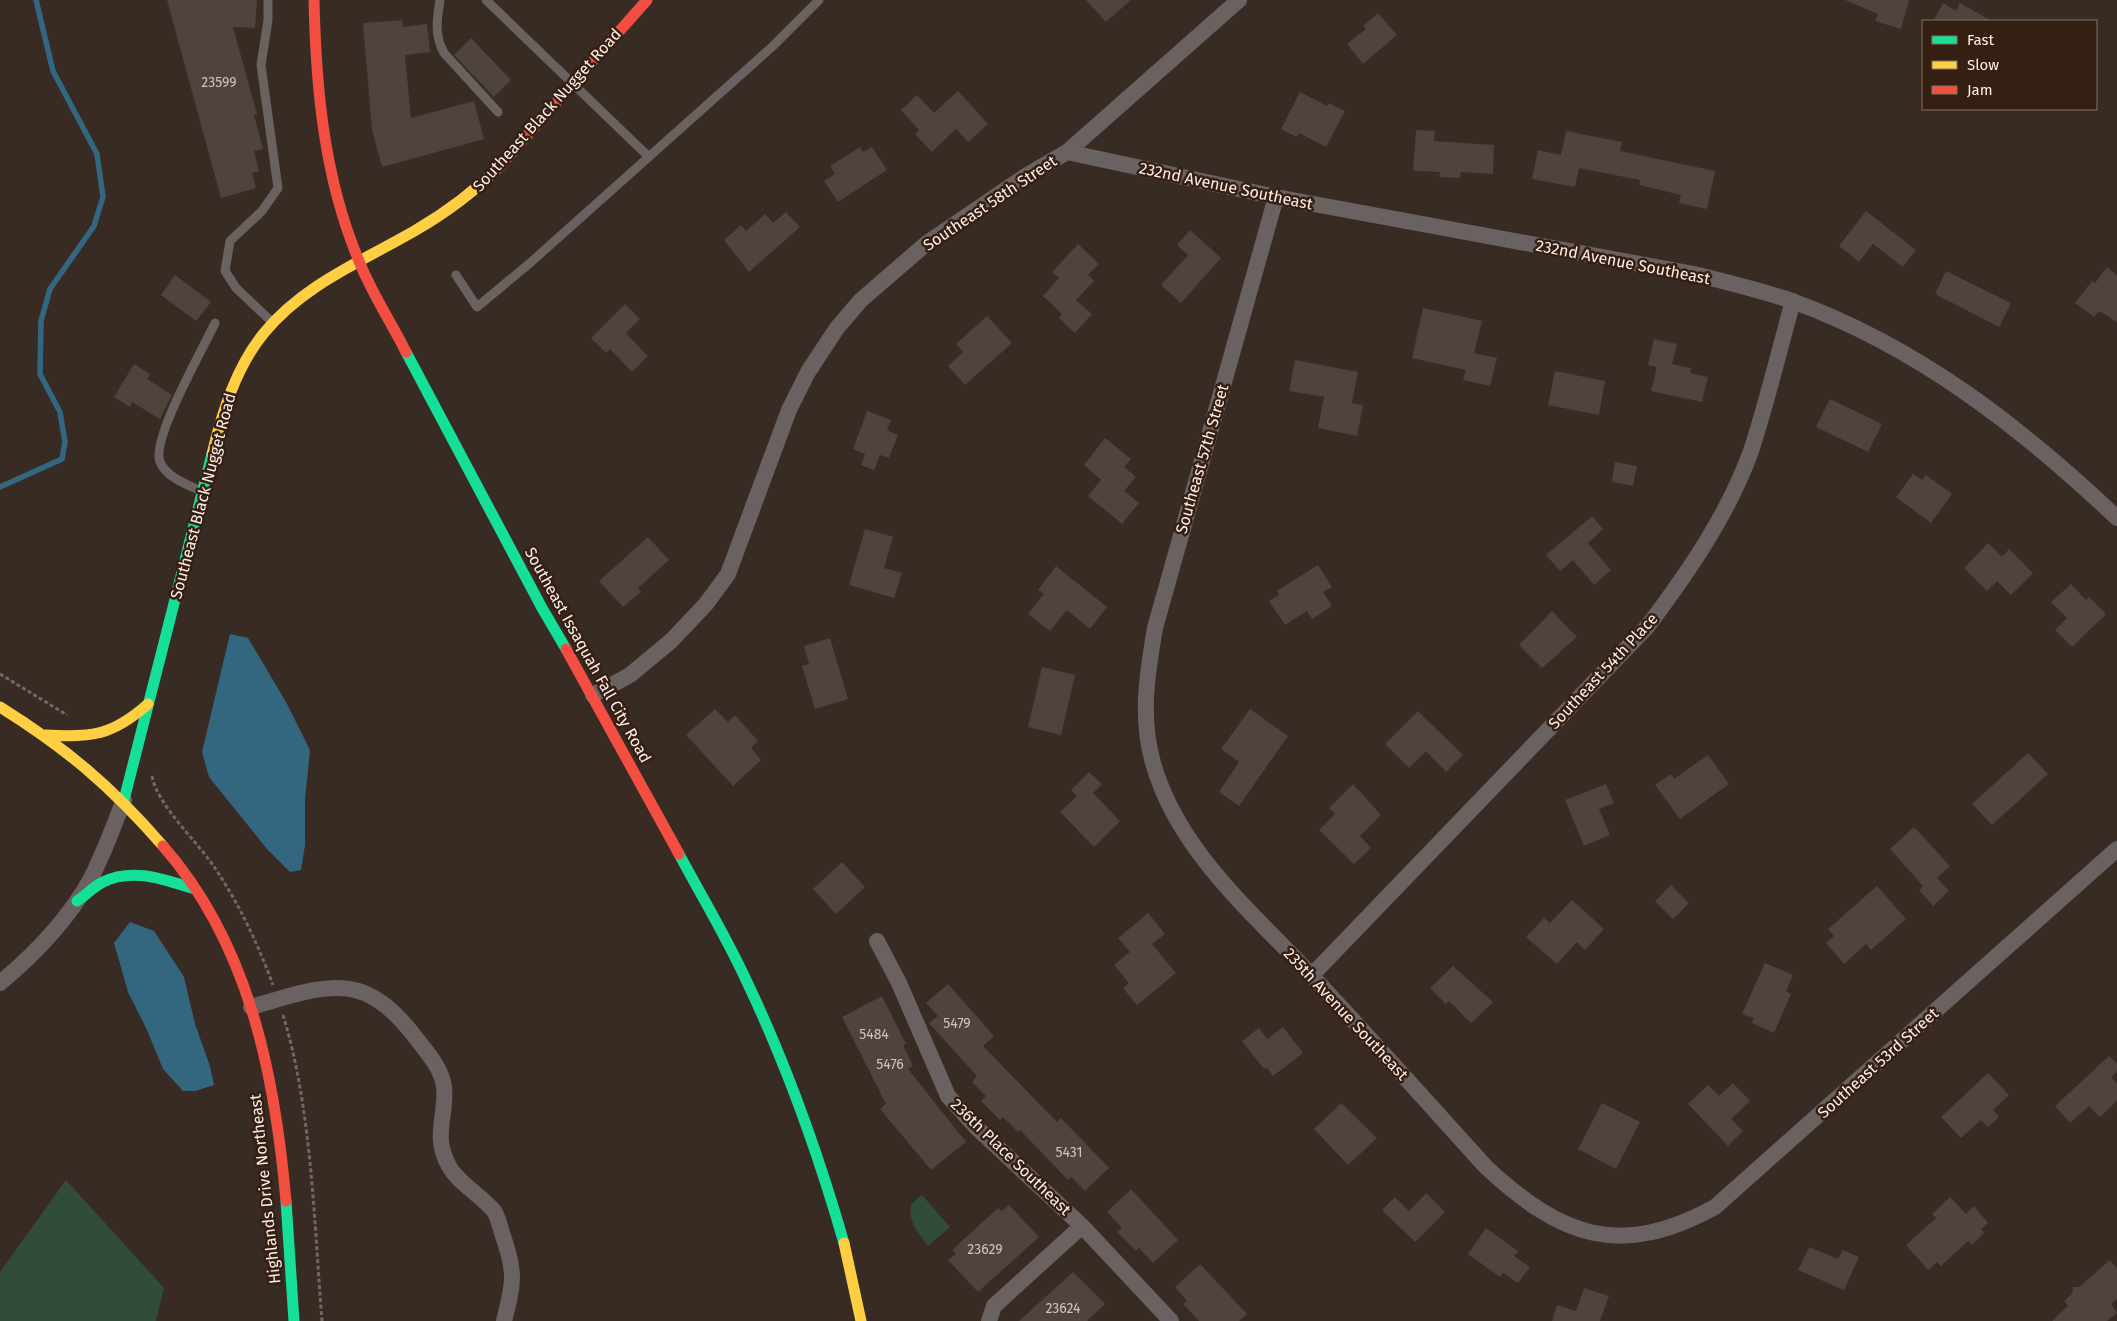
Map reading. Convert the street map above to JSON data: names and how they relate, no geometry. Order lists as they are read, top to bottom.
{
  "streets": {
    "main road": ["Southeast Black Nugget Road", "Southeast Issaquah Fall City Road", "Highlands Drive Northeast"],
    "street": [
      "232nd Avenue Southeast",
      "Southeast 58th Street",
      "Southeast 57th Street",
      "Southeast 54th Place",
      "235th Avenue Southeast",
      "Southeast 53rd Street",
      "236th Place Southeast"
    ]
  },
  "crossings": [
    ["Southeast Black Nugget Road", "Southeast Issaquah Fall City Road"],
    ["Southeast Black Nugget Road", "Highlands Drive Northeast"],
    ["232nd Avenue Southeast", "Southeast 58th Street"],
    ["232nd Avenue Southeast", "Southeast 57th Street"],
    ["232nd Avenue Southeast", "Southeast 54th Place"],
    ["Southeast 58th Street", "Southeast Issaquah Fall City Road"],
    ["Southeast 57th Street", "235th Avenue Southeast"],
    ["Southeast 54th Place", "235th Avenue Southeast"],
    ["235th Avenue Southeast", "Southeast 53rd Street"]
  ],
  "house_numbers": [
    "23599",
    "5479",
    "5484",
    "5476",
    "5431",
    "23629",
    "23624"
  ],
  "legend": ["Fast", "Slow", "Jam"]
}
